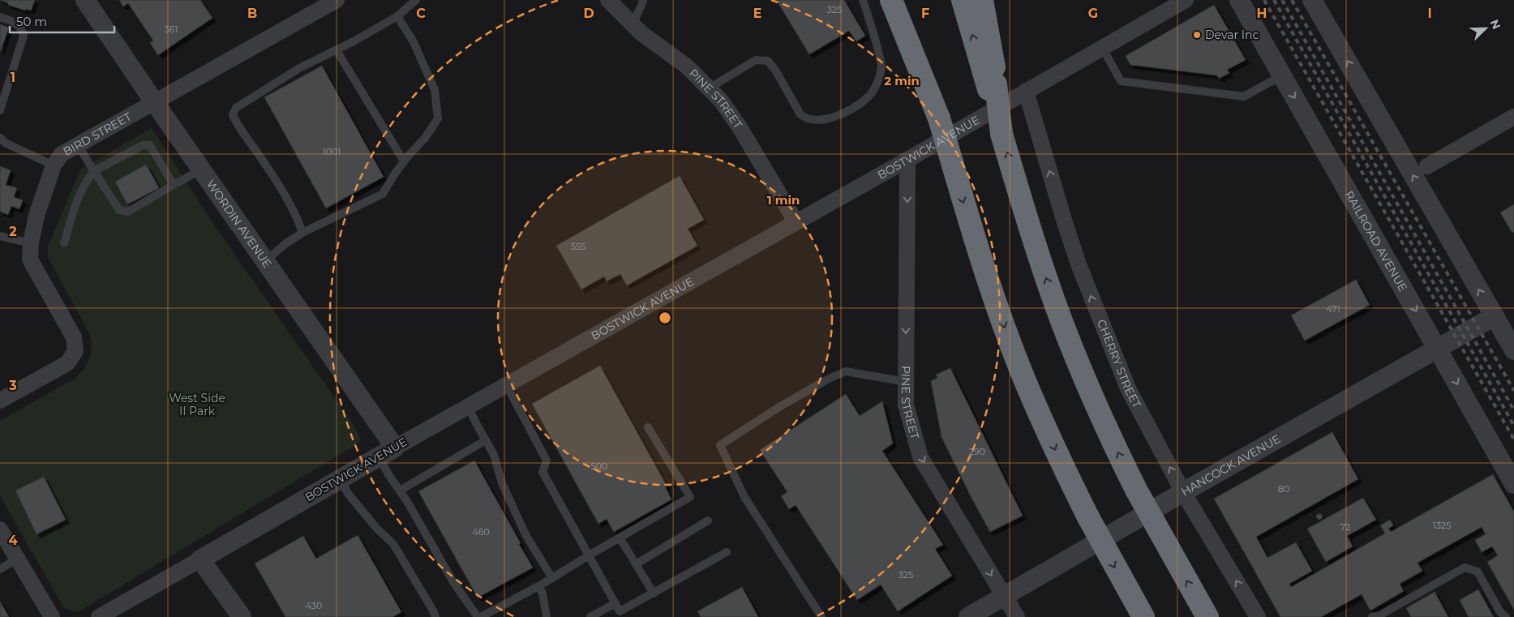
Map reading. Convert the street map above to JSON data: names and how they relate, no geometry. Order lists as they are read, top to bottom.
{
  "streets": {
    "street": [
      "PINE STREET",
      "BIRD STREET",
      "BOSTWICK AVENUE",
      "WORDIN AVENUE",
      "RAILROAD AVENUE",
      "CHERRY STREET",
      "HANCOCK AVENUE"
    ]
  },
  "crossings": [
    ["PINE STREET", "BOSTWICK AVENUE"],
    ["PINE STREET", "HANCOCK AVENUE"],
    ["BIRD STREET", "WORDIN AVENUE"],
    ["BOSTWICK AVENUE", "WORDIN AVENUE"],
    ["BOSTWICK AVENUE", "CHERRY STREET"],
    ["RAILROAD AVENUE", "HANCOCK AVENUE"],
    ["CHERRY STREET", "HANCOCK AVENUE"]
  ],
  "one_way": ["PINE STREET", "CHERRY STREET"],
  "parks": ["West Side II Park"],
  "places": ["Devar Inc"],
  "house_numbers": [
    "325",
    "361",
    "1001",
    "555",
    "471",
    "290",
    "500",
    "80",
    "1325",
    "72",
    "460",
    "325",
    "430"
  ],
  "scale_bar": "50 m",
  "north": "top right",
  "grid": {
    "columns": [
      "B",
      "C",
      "D",
      "E",
      "F",
      "G",
      "H",
      "I"
    ],
    "rows": [
      "1",
      "2",
      "3",
      "4"
    ]
  },
  "rings": ["2 min", "1 min"]
}
